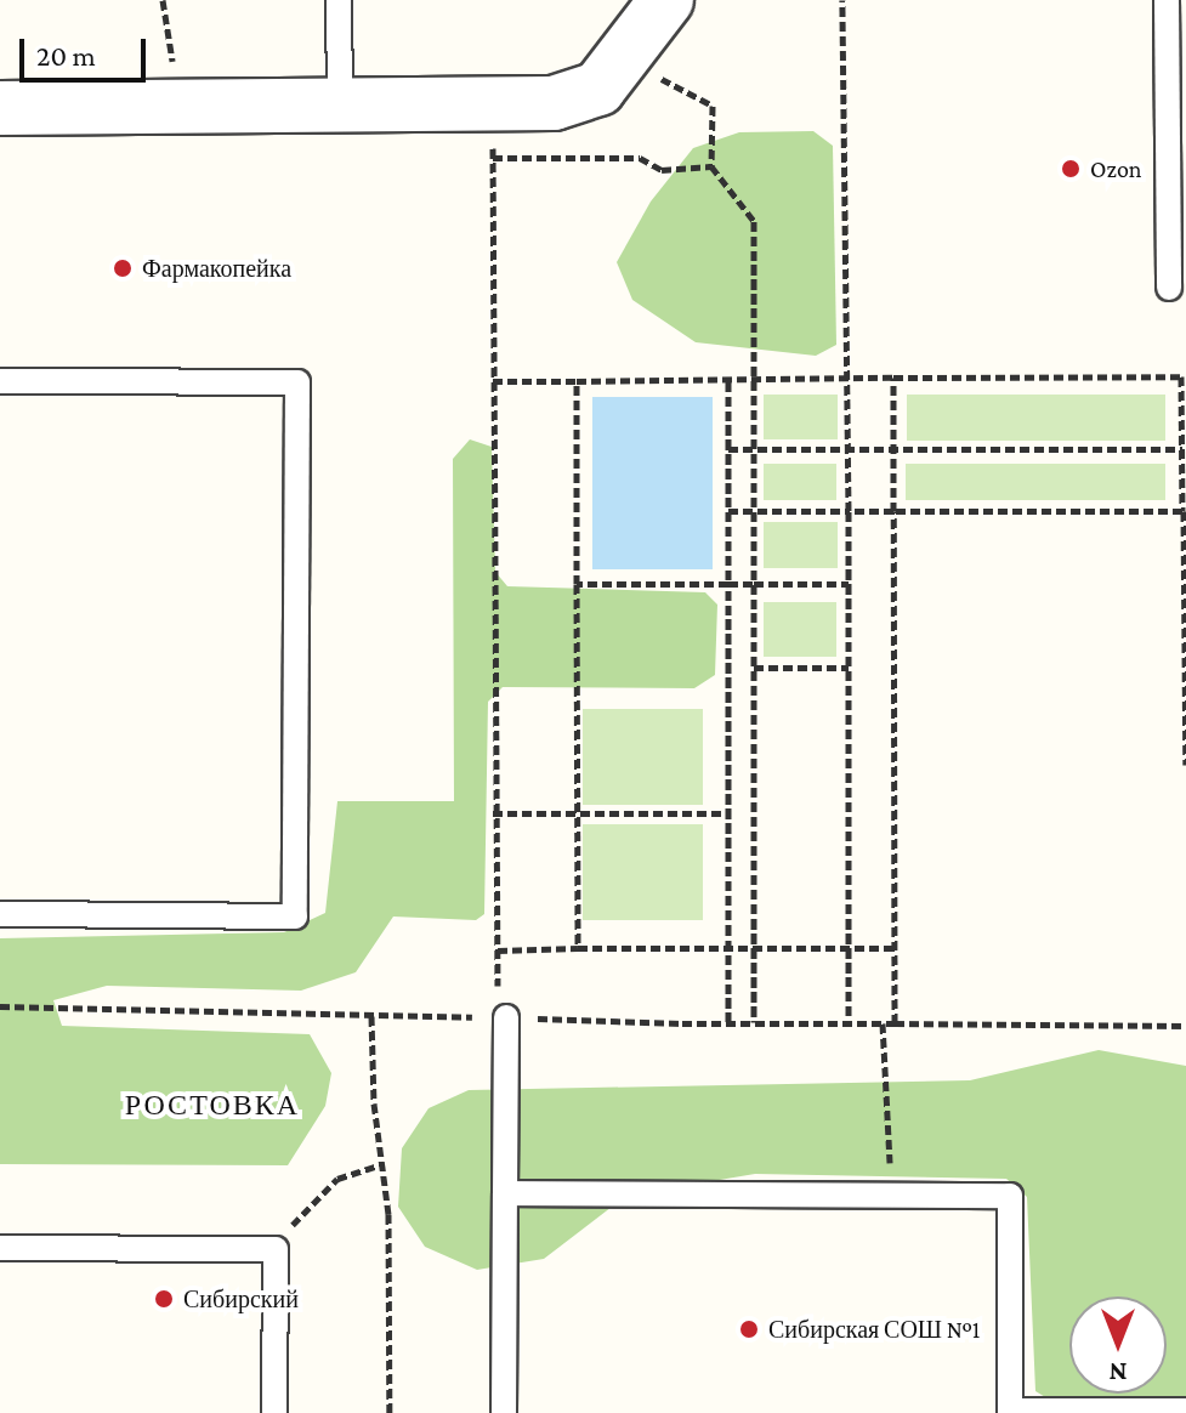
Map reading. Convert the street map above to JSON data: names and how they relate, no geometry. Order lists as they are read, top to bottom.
{
  "districts": ["РОСТОВКА"],
  "places": [
    "Ozon",
    "Фармакопейка",
    "Сибирский",
    "Сибирская СОШ №1"
  ],
  "scale_bar": "20 m",
  "north": "bottom"
}
